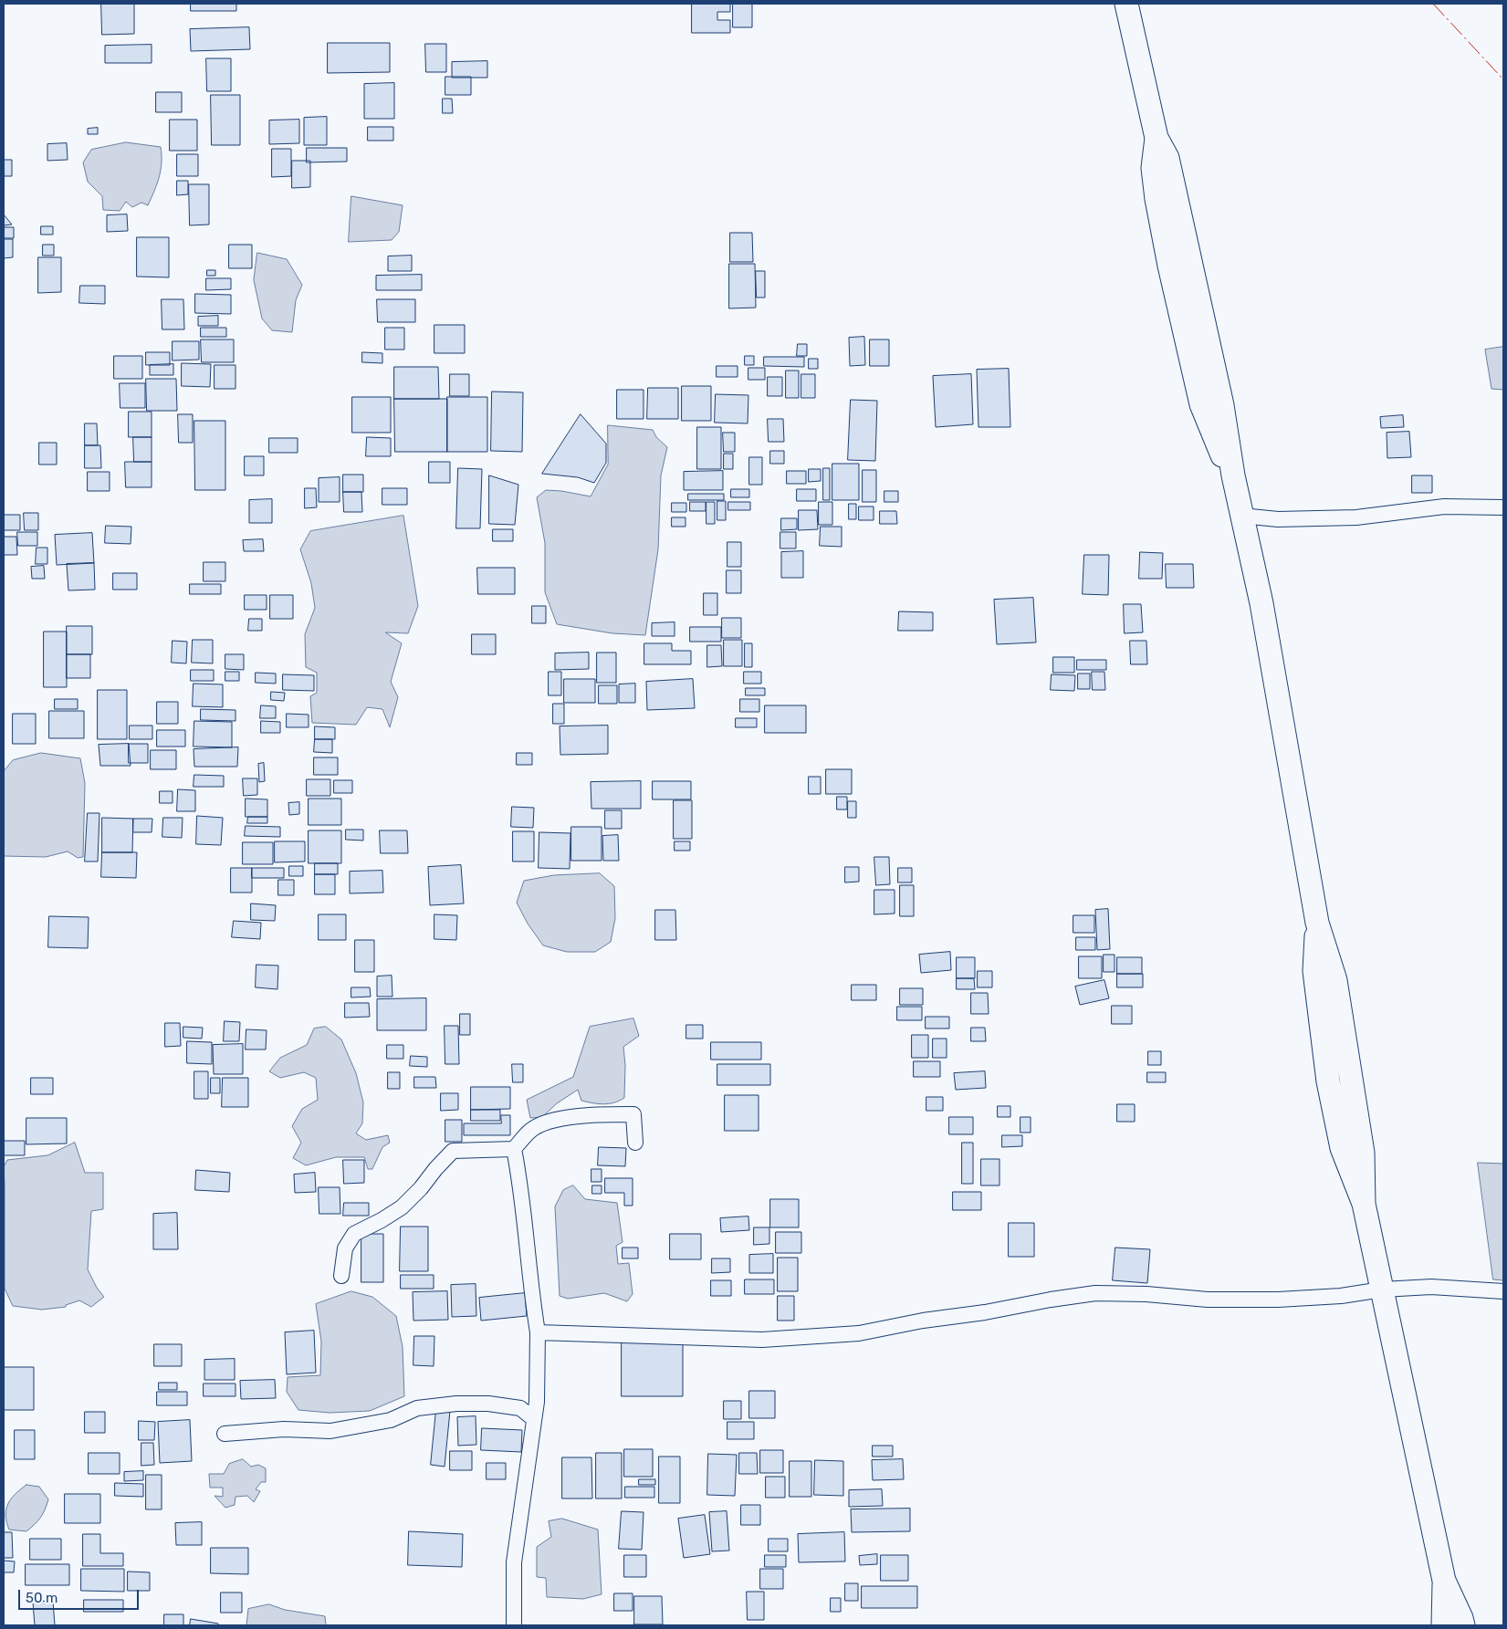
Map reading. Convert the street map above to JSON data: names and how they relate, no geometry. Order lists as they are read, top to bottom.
{
  "scale_bar": "50 m"
}
